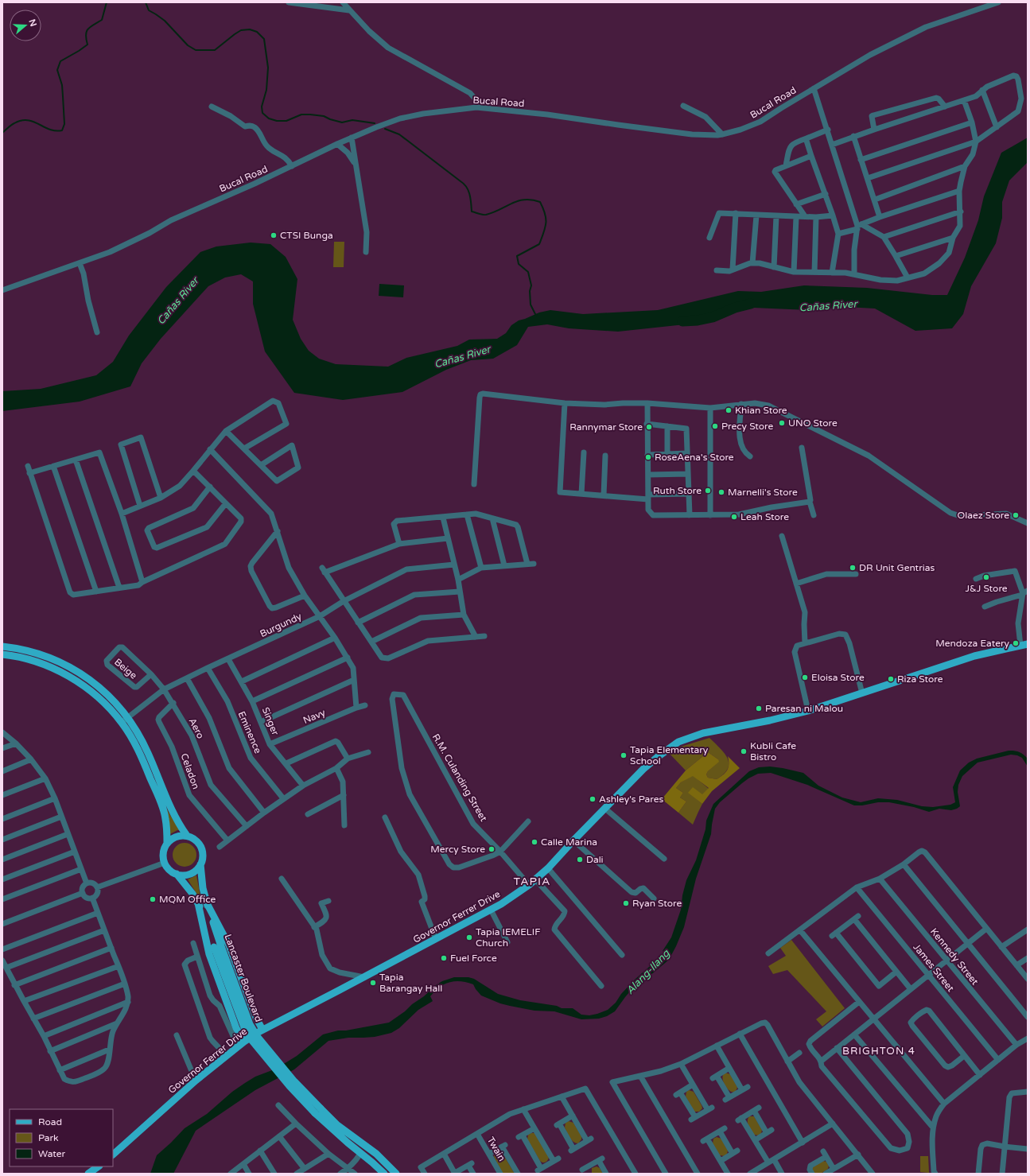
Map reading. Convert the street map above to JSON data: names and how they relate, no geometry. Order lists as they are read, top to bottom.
{
  "streets": {
    "main road": ["Governor Ferrer Drive", "Lancaster Boulevard"],
    "street": [
      "Bucal Road",
      "Burgundy",
      "Beige",
      "Navy",
      "Singer",
      "Aero",
      "Eminence",
      "Celadon",
      "R.M. Culanding Street",
      "Kennedy Street",
      "James Street",
      "Twain"
    ]
  },
  "crossings": [
    ["Burgundy", "Singer"],
    ["Burgundy", "Aero"],
    ["Burgundy", "Eminence"],
    ["Beige", "Aero"],
    ["Navy", "Singer"],
    ["Aero", "Celadon"],
    ["R.M. Culanding Street", "Governor Ferrer Drive"]
  ],
  "districts": ["TAPIA", "BRIGHTON 4"],
  "water": ["Cañas River", "Alang-Ilang"],
  "places": [
    "CTSI Bunga",
    "Khian Store",
    "UNO Store",
    "Precy Store",
    "Rannymar Store",
    "RoseAena's Store",
    "Ruth Store",
    "Marnelli's Store",
    "Olaez Store",
    "Leah Store",
    "DR Unit Gentrias",
    "J&J Store",
    "Mendoza Eatery",
    "Eloisa Store",
    "Riza Store",
    "Paresan ni Malou",
    "Kubli Cafe Bistro",
    "Tapia Elementary School",
    "Ashley's Pares",
    "Calle Marina",
    "Mercy Store",
    "Dali",
    "MQM Office",
    "Ryan Store",
    "Tapia IEMELIF Church",
    "Fuel Force",
    "Tapia Barangay Hall"
  ],
  "legend": ["Road", "Park", "Water"],
  "north": "right"
}
